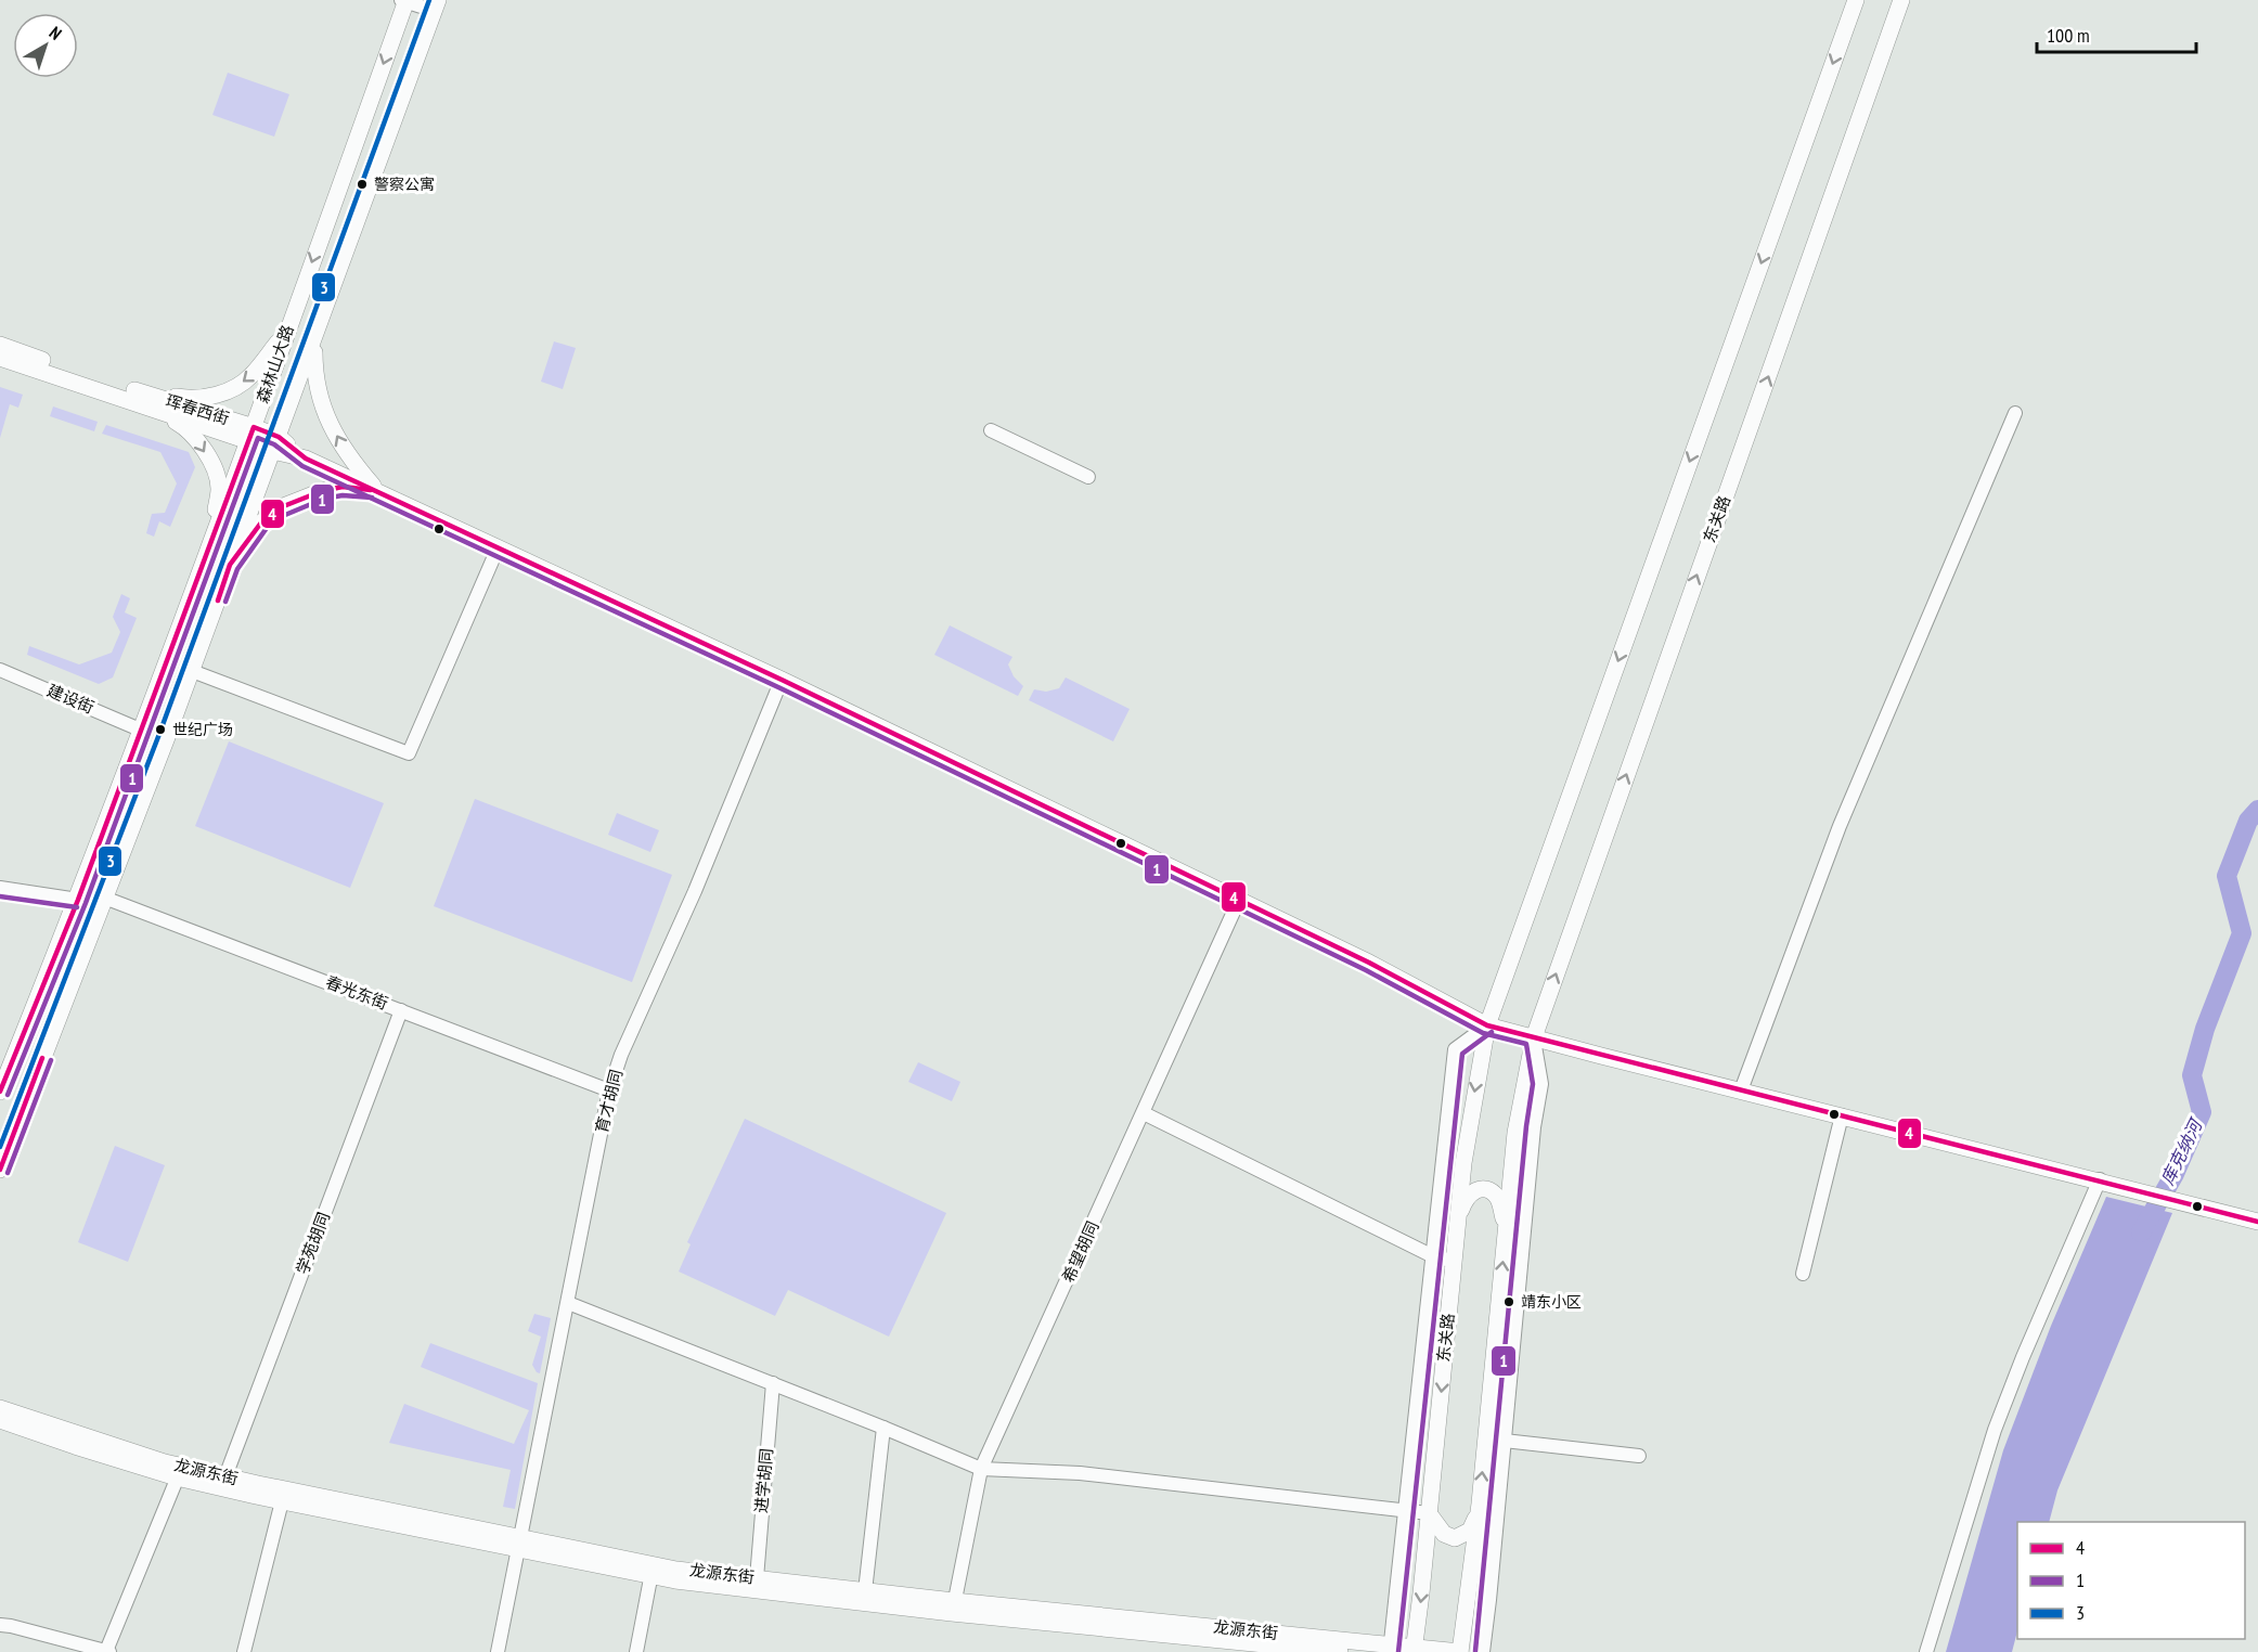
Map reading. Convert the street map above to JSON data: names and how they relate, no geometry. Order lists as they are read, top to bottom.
{
  "streets": {
    "main road": [
      "森林山大路",
      "珲春西街",
      "东关路",
      "龙源东街"
    ],
    "street": [
      "建设街",
      "春光东街",
      "育才胡同",
      "学苑胡同",
      "希望胡同",
      "进学胡同"
    ]
  },
  "crossings": [
    ["森林山大路", "珲春西街"],
    ["森林山大路", "建设街"],
    ["森林山大路", "春光东街"],
    ["珲春西街", "东关路"],
    ["珲春西街", "育才胡同"],
    ["珲春西街", "希望胡同"],
    ["东关路", "龙源东街"],
    ["春光东街", "育才胡同"],
    ["春光东街", "学苑胡同"],
    ["育才胡同", "龙源东街"],
    ["学苑胡同", "龙源东街"],
    ["希望胡同", "龙源东街"],
    ["龙源东街", "进学胡同"]
  ],
  "water": ["库克纳河"],
  "places": ["警察公寓", "世纪广场", "靖东小区"],
  "lines": ["transit line 3", "transit line 4", "transit line 1"],
  "legend": ["4", "1", "3"],
  "scale_bar": "100 m",
  "north": "top right"
}
